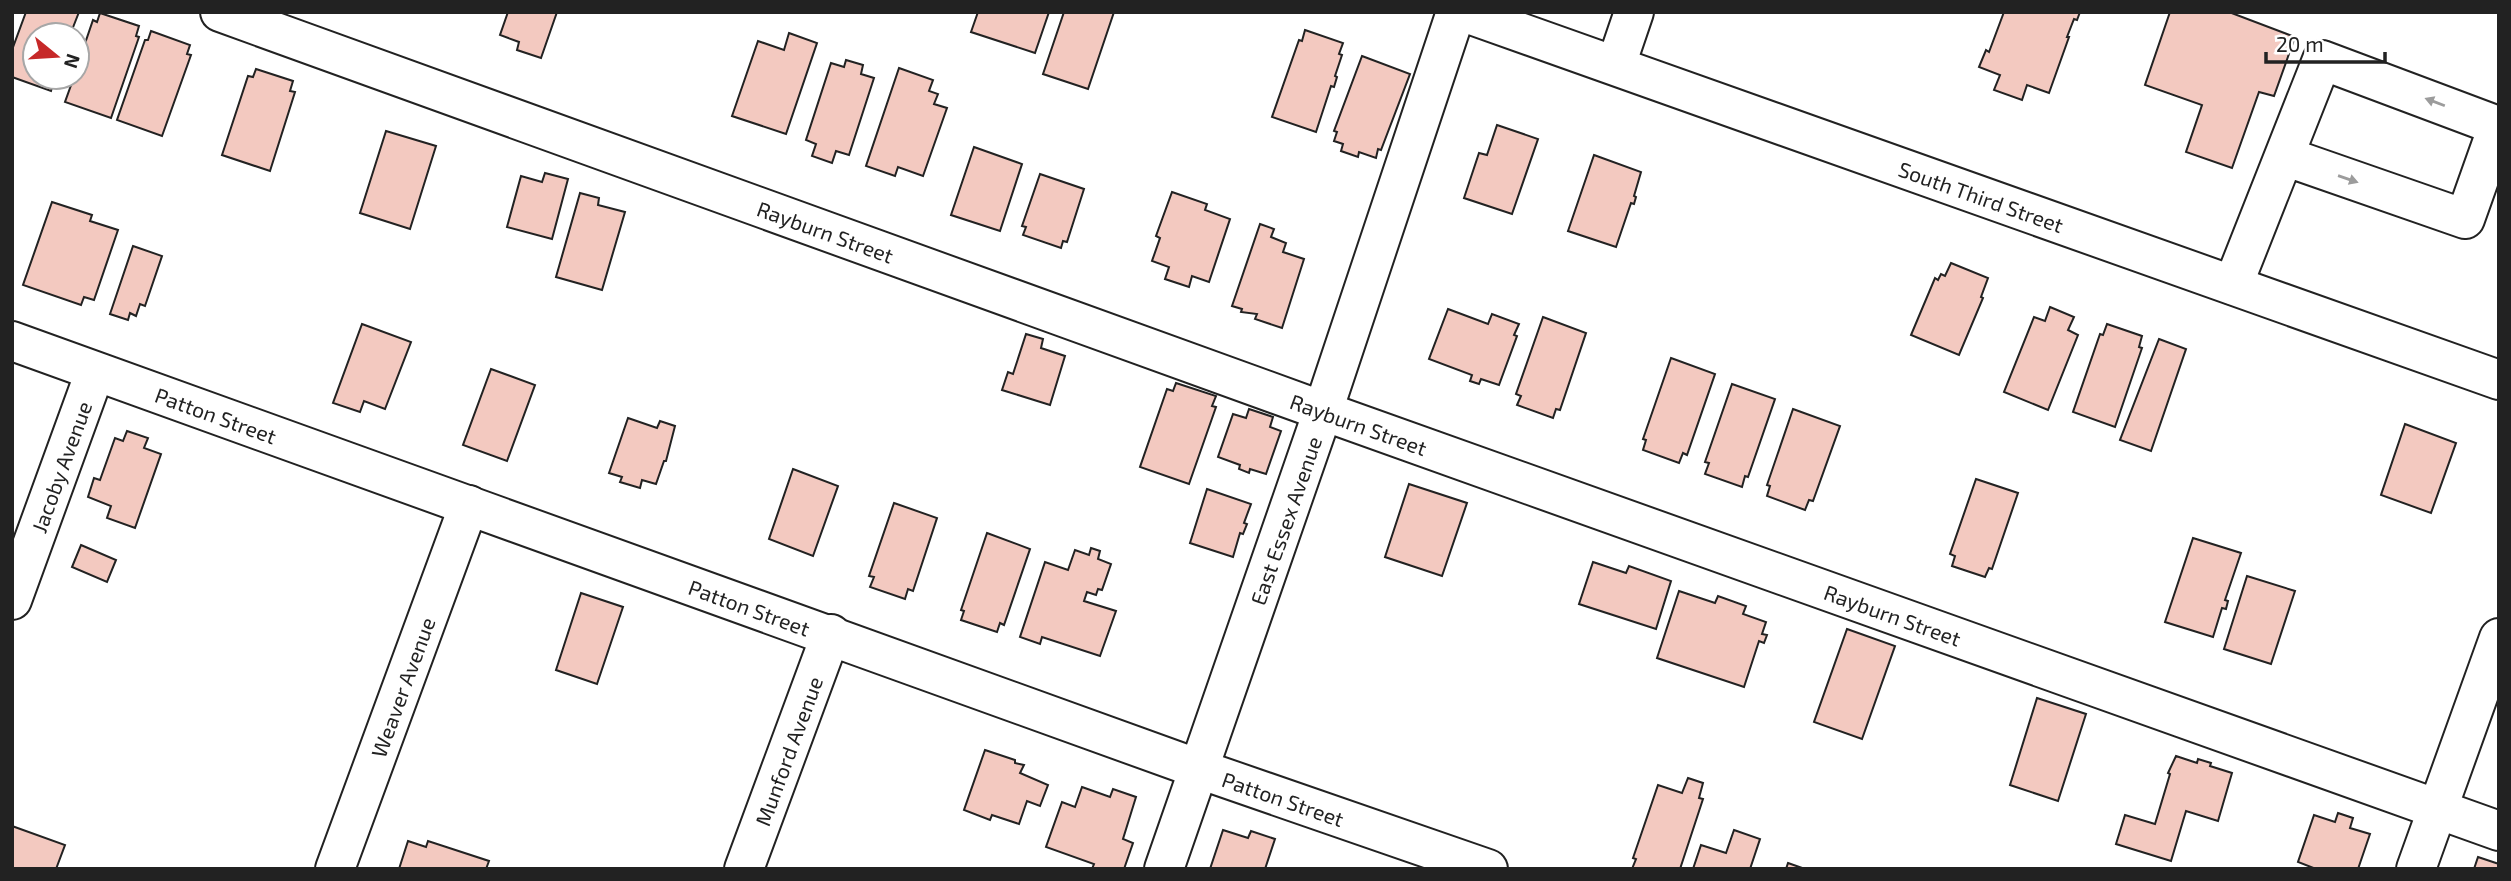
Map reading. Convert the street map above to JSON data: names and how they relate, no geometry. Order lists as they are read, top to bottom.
{
  "streets": {
    "street": [
      "South Third Street",
      "Rayburn Street",
      "Patton Street",
      "Jacoby Avenue",
      "East Essex Avenue",
      "Weaver Avenue",
      "Munford Avenue"
    ]
  },
  "crossings": [
    ["Rayburn Street", "East Essex Avenue"],
    ["Patton Street", "Jacoby Avenue"],
    ["Patton Street", "East Essex Avenue"],
    ["Patton Street", "Weaver Avenue"],
    ["Patton Street", "Munford Avenue"]
  ],
  "scale_bar": "20 m",
  "north": "right"
}
